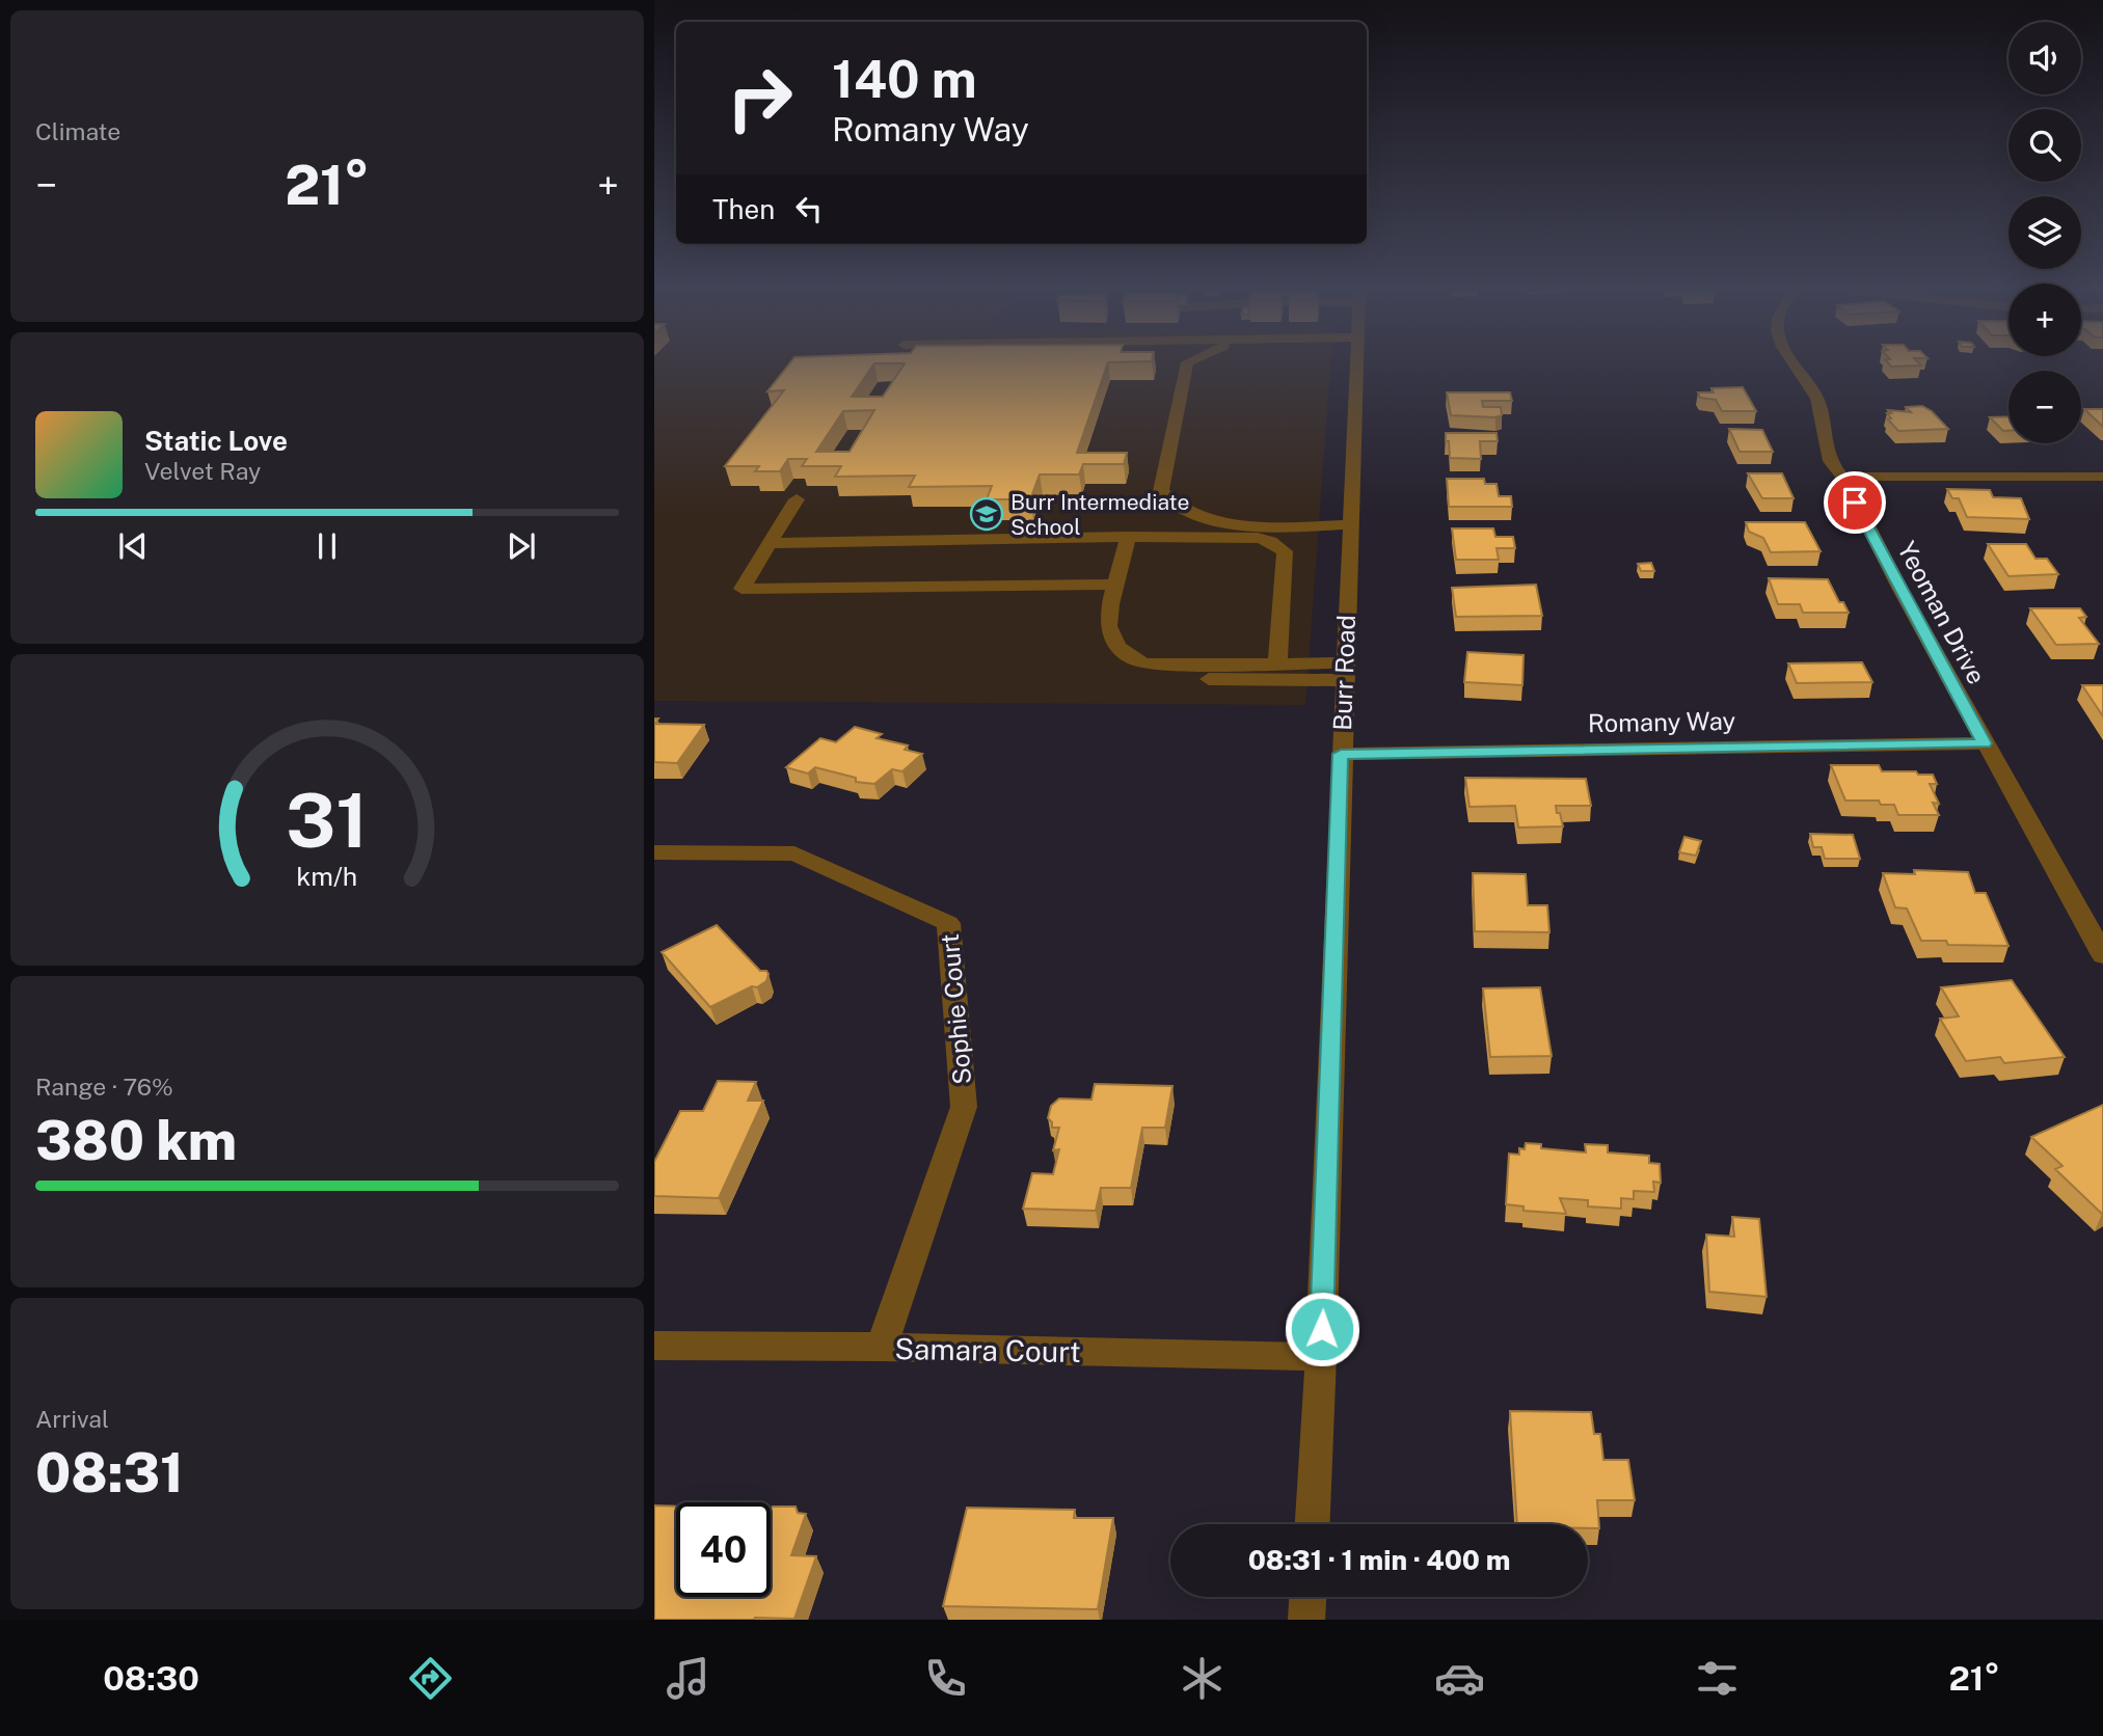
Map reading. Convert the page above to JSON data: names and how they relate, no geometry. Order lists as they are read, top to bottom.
{
  "streets": {
    "street": [
      "Yeoman Drive",
      "Burr Road",
      "Romany Way",
      "Sophie Court",
      "Samara Court"
    ]
  },
  "crossings": [
    ["Yeoman Drive", "Romany Way"],
    ["Burr Road", "Romany Way"],
    ["Burr Road", "Samara Court"],
    ["Sophie Court", "Samara Court"]
  ],
  "places": {
    "school or university": ["Burr Intermediate School"]
  },
  "page": {
    "tile": [
      "Climate",
      ["Range · 76%", "380 km"],
      ["Arrival", "08:31"]
    ],
    "map_buttons": ["+", "−"],
    "turn": ["140 m", "Romany Way"],
    "heat": ["−", "21°", "+"],
    "then": "Then",
    "song": ["Static Love", "Velvet Ray"],
    "limit": "40",
    "trip": "08:31 · 1 min · 400 m",
    "tabs": ["08:30", "21°"],
    "gauge": ["31", "km/h"]
  }
}
